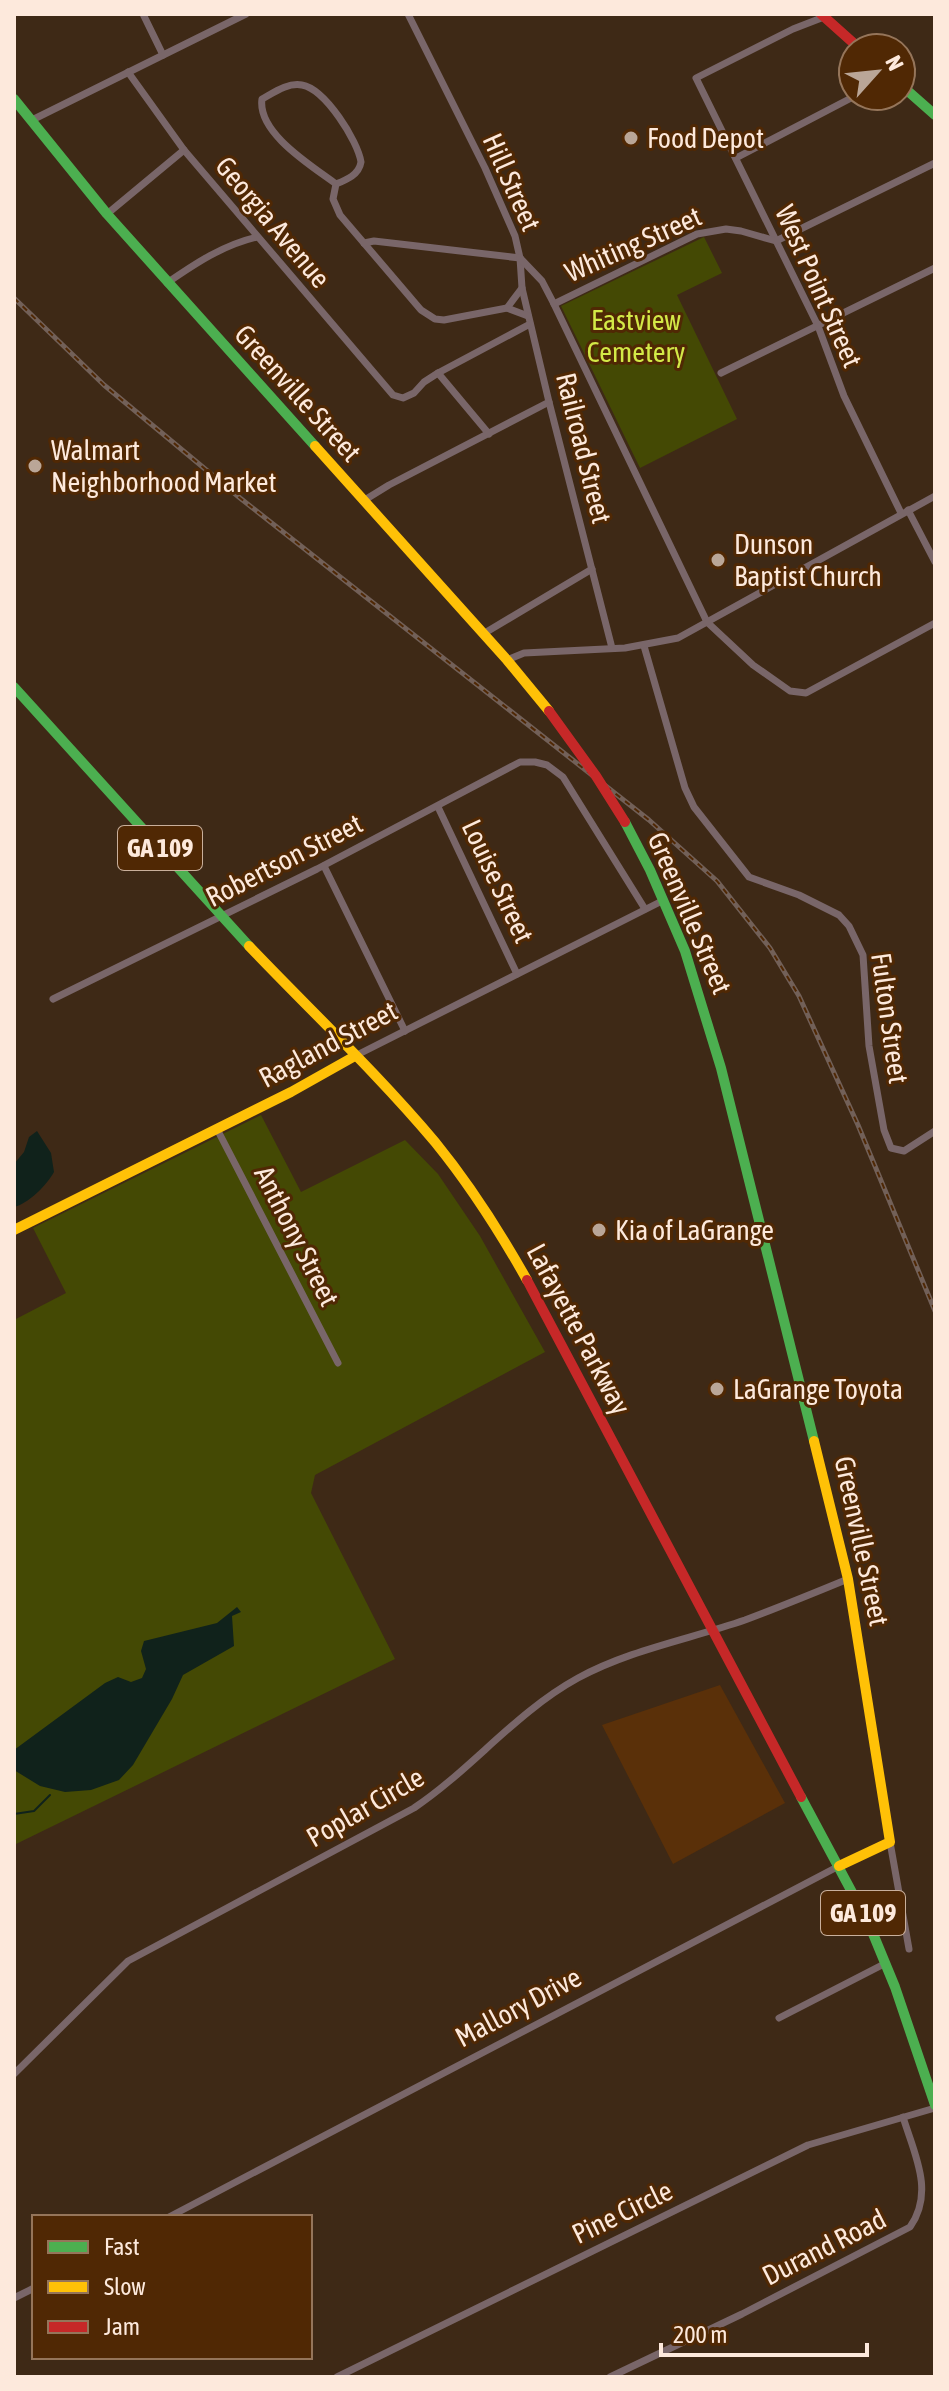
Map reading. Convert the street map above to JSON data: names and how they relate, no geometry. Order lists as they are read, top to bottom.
{
  "streets": {
    "main road": [
      "Greenville Street",
      "GA 109",
      "Ragland Street",
      "Lafayette Parkway",
      "Mallory Drive"
    ],
    "street": [
      "Hill Street",
      "Georgia Avenue",
      "Whiting Street",
      "West Point Street",
      "Railroad Street",
      "Robertson Street",
      "Louise Street",
      "Fulton Street",
      "Anthony Street",
      "Poplar Circle",
      "Pine Circle",
      "Durand Road"
    ]
  },
  "crossings": [
    ["Hill Street", "Whiting Street"],
    ["Hill Street", "Railroad Street"],
    ["Whiting Street", "West Point Street"],
    ["Greenville Street", "Ragland Street"],
    ["Greenville Street", "Poplar Circle"],
    ["Greenville Street", "Mallory Drive"],
    ["Robertson Street", "Louise Street"],
    ["Robertson Street", "Ragland Street"],
    ["Robertson Street", "Lafayette Parkway"],
    ["Louise Street", "Ragland Street"],
    ["Ragland Street", "Anthony Street"],
    ["Ragland Street", "Lafayette Parkway"],
    ["Lafayette Parkway", "Poplar Circle"],
    ["Lafayette Parkway", "Mallory Drive"],
    ["Lafayette Parkway", "Pine Circle"],
    ["Pine Circle", "Durand Road"]
  ],
  "parks": ["Eastview Cemetery"],
  "places": [
    "Food Depot",
    "Walmart Neighborhood Market",
    "Dunson Baptist Church",
    "Kia of LaGrange",
    "LaGrange Toyota"
  ],
  "legend": ["Fast", "Slow", "Jam"],
  "scale_bar": "200 m",
  "north": "top right"
}
